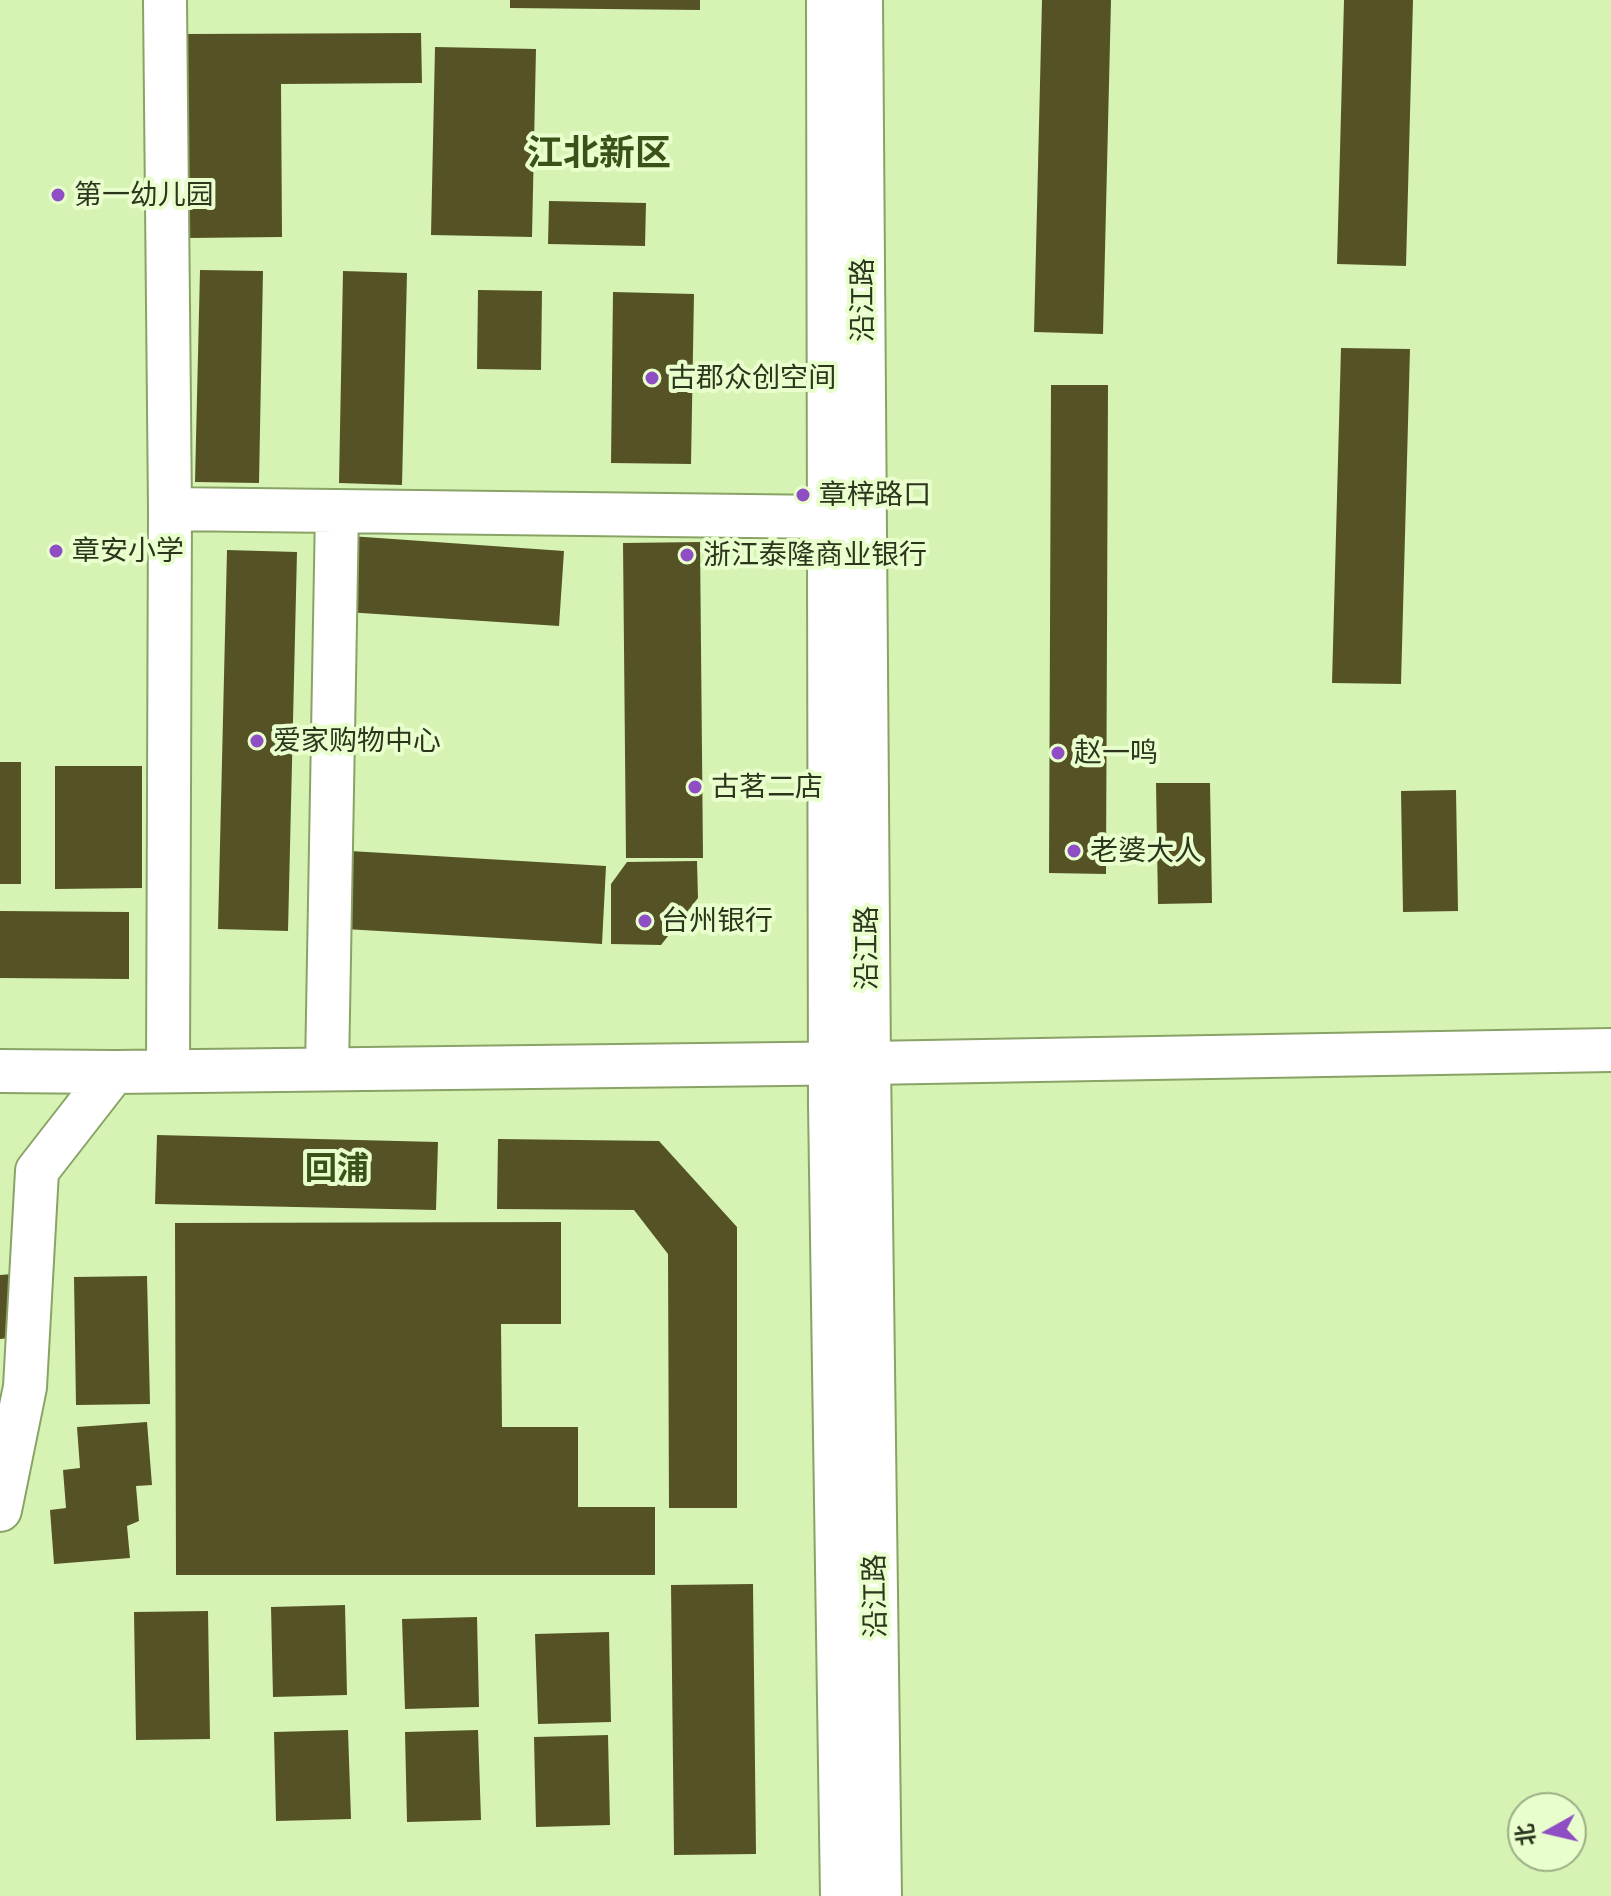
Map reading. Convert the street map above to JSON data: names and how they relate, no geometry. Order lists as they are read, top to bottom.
{
  "streets": {
    "main road": ["沿江路"]
  },
  "districts": ["江北新区", "回浦"],
  "places": [
    "第一幼儿园",
    "古郡众创空间",
    "章梓路口",
    "章安小学",
    "浙江泰隆商业银行",
    "爱家购物中心",
    "赵一鸣",
    "古茗二店",
    "老婆大人",
    "台州银行"
  ],
  "north": "left"
}
